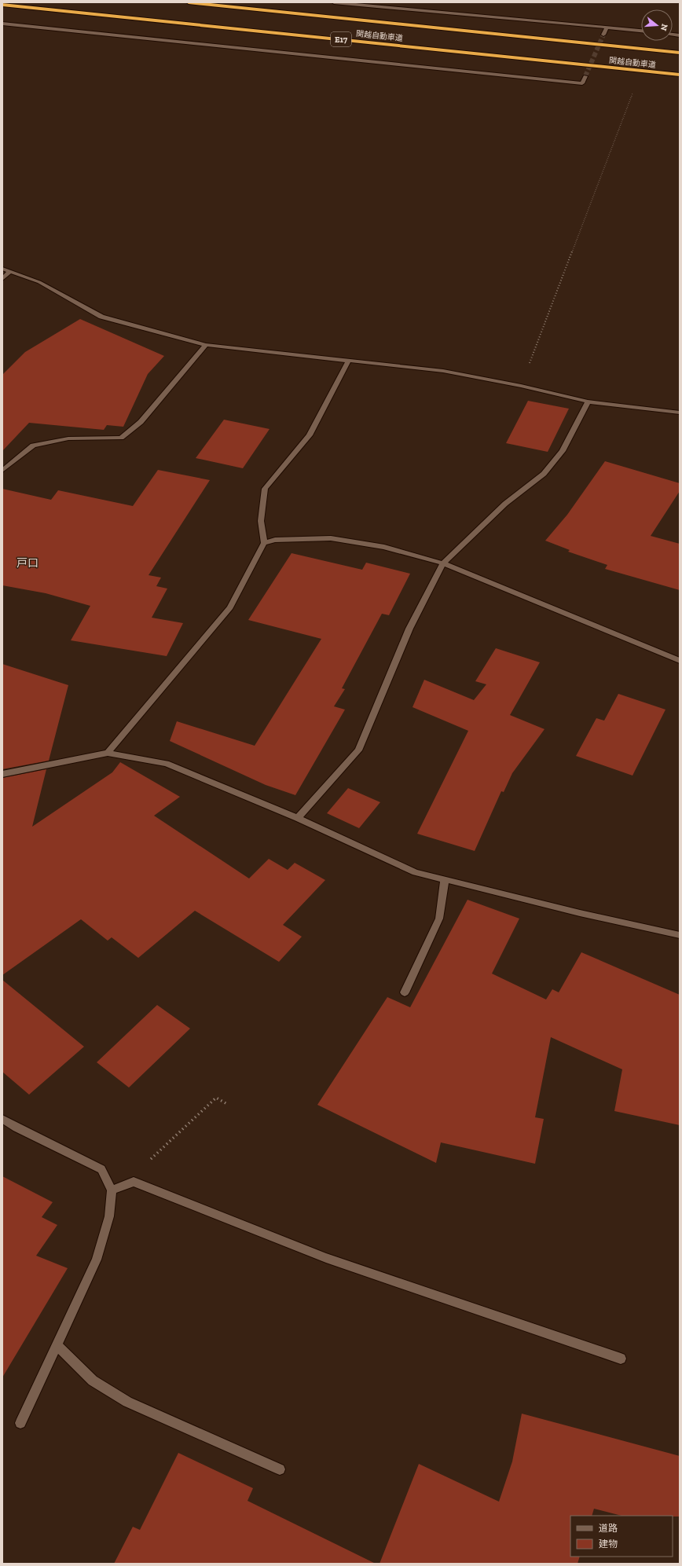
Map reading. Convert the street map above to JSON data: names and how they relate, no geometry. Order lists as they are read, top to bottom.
{
  "streets": {
    "highway": ["関越自動車道", "E17"]
  },
  "districts": ["戸口"],
  "legend": ["道路", "建物"],
  "north": "right"
}
